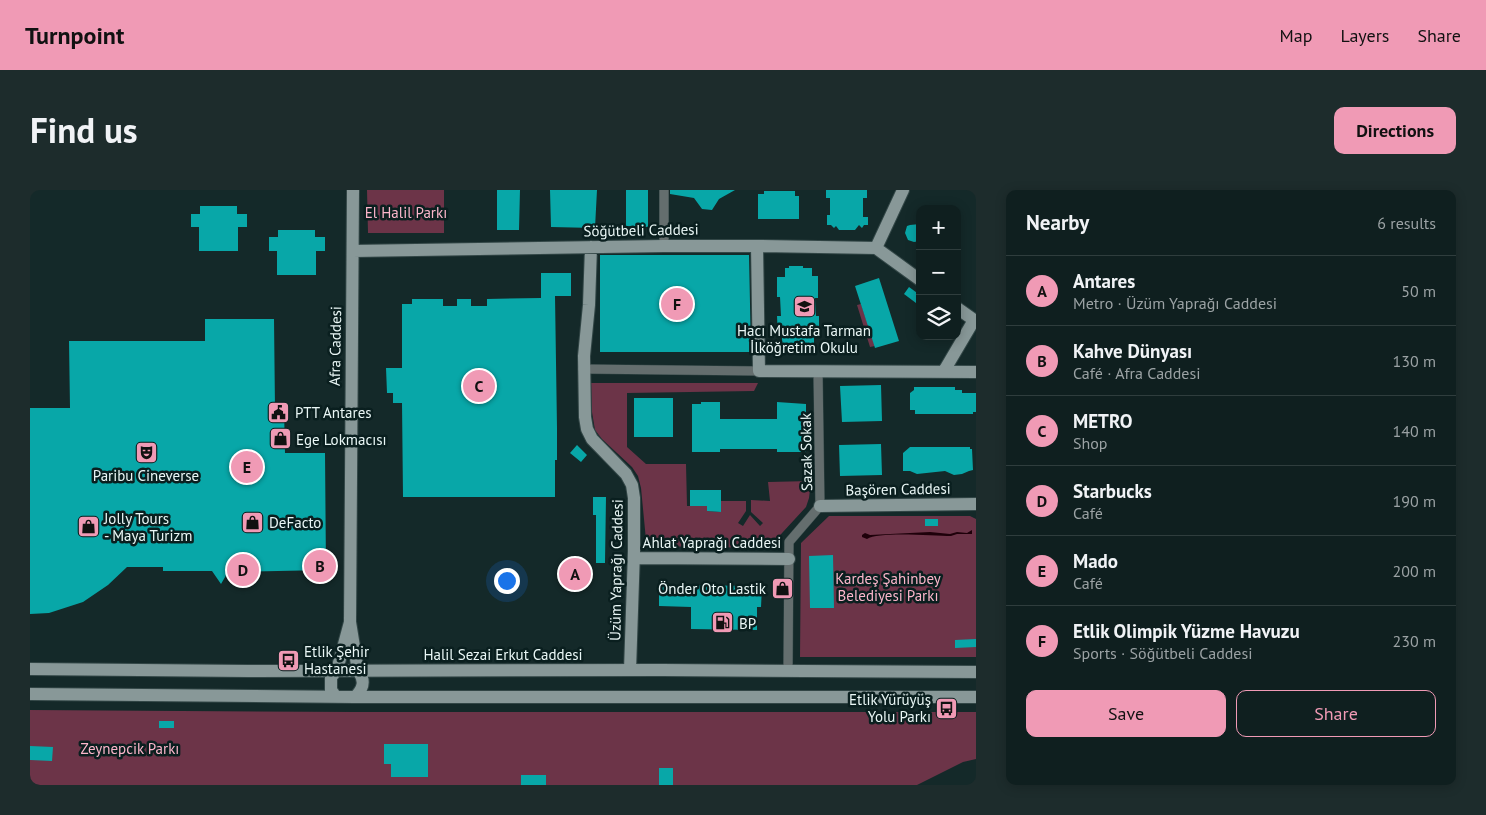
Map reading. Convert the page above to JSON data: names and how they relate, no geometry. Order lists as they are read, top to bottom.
{
  "streets": {
    "street": [
      "Söğütbeli Caddesi",
      "Afra Caddesi",
      "Sazak Sokak",
      "Başören Caddesi",
      "Ahlat Yaprağı Caddesi",
      "Üzüm Yaprağı Caddesi",
      "Halil Sezai Erkut Caddesi"
    ]
  },
  "crossings": [
    ["Söğütbeli Caddesi", "Afra Caddesi"],
    ["Söğütbeli Caddesi", "Üzüm Yaprağı Caddesi"],
    ["Afra Caddesi", "Halil Sezai Erkut Caddesi"],
    ["Sazak Sokak", "Başören Caddesi"],
    ["Sazak Sokak", "Ahlat Yaprağı Caddesi"],
    ["Sazak Sokak", "Halil Sezai Erkut Caddesi"],
    ["Ahlat Yaprağı Caddesi", "Üzüm Yaprağı Caddesi"],
    ["Üzüm Yaprağı Caddesi", "Halil Sezai Erkut Caddesi"]
  ],
  "parks": ["El Halil Parkı", "Kardeş Şahinbey Belediyesi Parkı", "Zeynepcik Parkı"],
  "places": {
    "school or university": ["Hacı Mustafa Tarman İlköğretim Okulu"],
    "public building": ["PTT Antares"],
    "shop": [
      "Ege Lokmacısı",
      "DeFacto",
      "Jolly Tours - Maya Turizm",
      "Önder Oto Lastik"
    ],
    "theatre": ["Paribu Cineverse"],
    "fuel station": ["BP"],
    "bus stop": ["Etlik Şehir Hastanesi", "Etlik Yürüyüş Yolu Parkı"]
  },
  "page": {
    "header": "Turnpoint",
    "nav": ["Map", "Layers", "Share"],
    "title": "Find us",
    "buttons": [
      "Directions",
      ["Save", "Share"]
    ],
    "heading": ["Nearby", "6 results"],
    "map_buttons": ["+", "−"],
    "list": [
      {
        "mark": "A",
        "name": "Antares",
        "note": "Metro · Üzüm Yaprağı Caddesi",
        "value": "50 m"
      },
      {
        "mark": "B",
        "name": "Kahve Dünyası",
        "note": "Café · Afra Caddesi",
        "value": "130 m"
      },
      {
        "mark": "C",
        "name": "METRO",
        "note": "Shop",
        "value": "140 m"
      },
      {
        "mark": "D",
        "name": "Starbucks",
        "note": "Café",
        "value": "190 m"
      },
      {
        "mark": "E",
        "name": "Mado",
        "note": "Café",
        "value": "200 m"
      },
      {
        "mark": "F",
        "name": "Etlik Olimpik Yüzme Havuzu",
        "note": "Sports · Söğütbeli Caddesi",
        "value": "230 m"
      }
    ],
    "pins": [
      "F",
      "C",
      "E",
      "B",
      "D",
      "A"
    ]
  }
}
